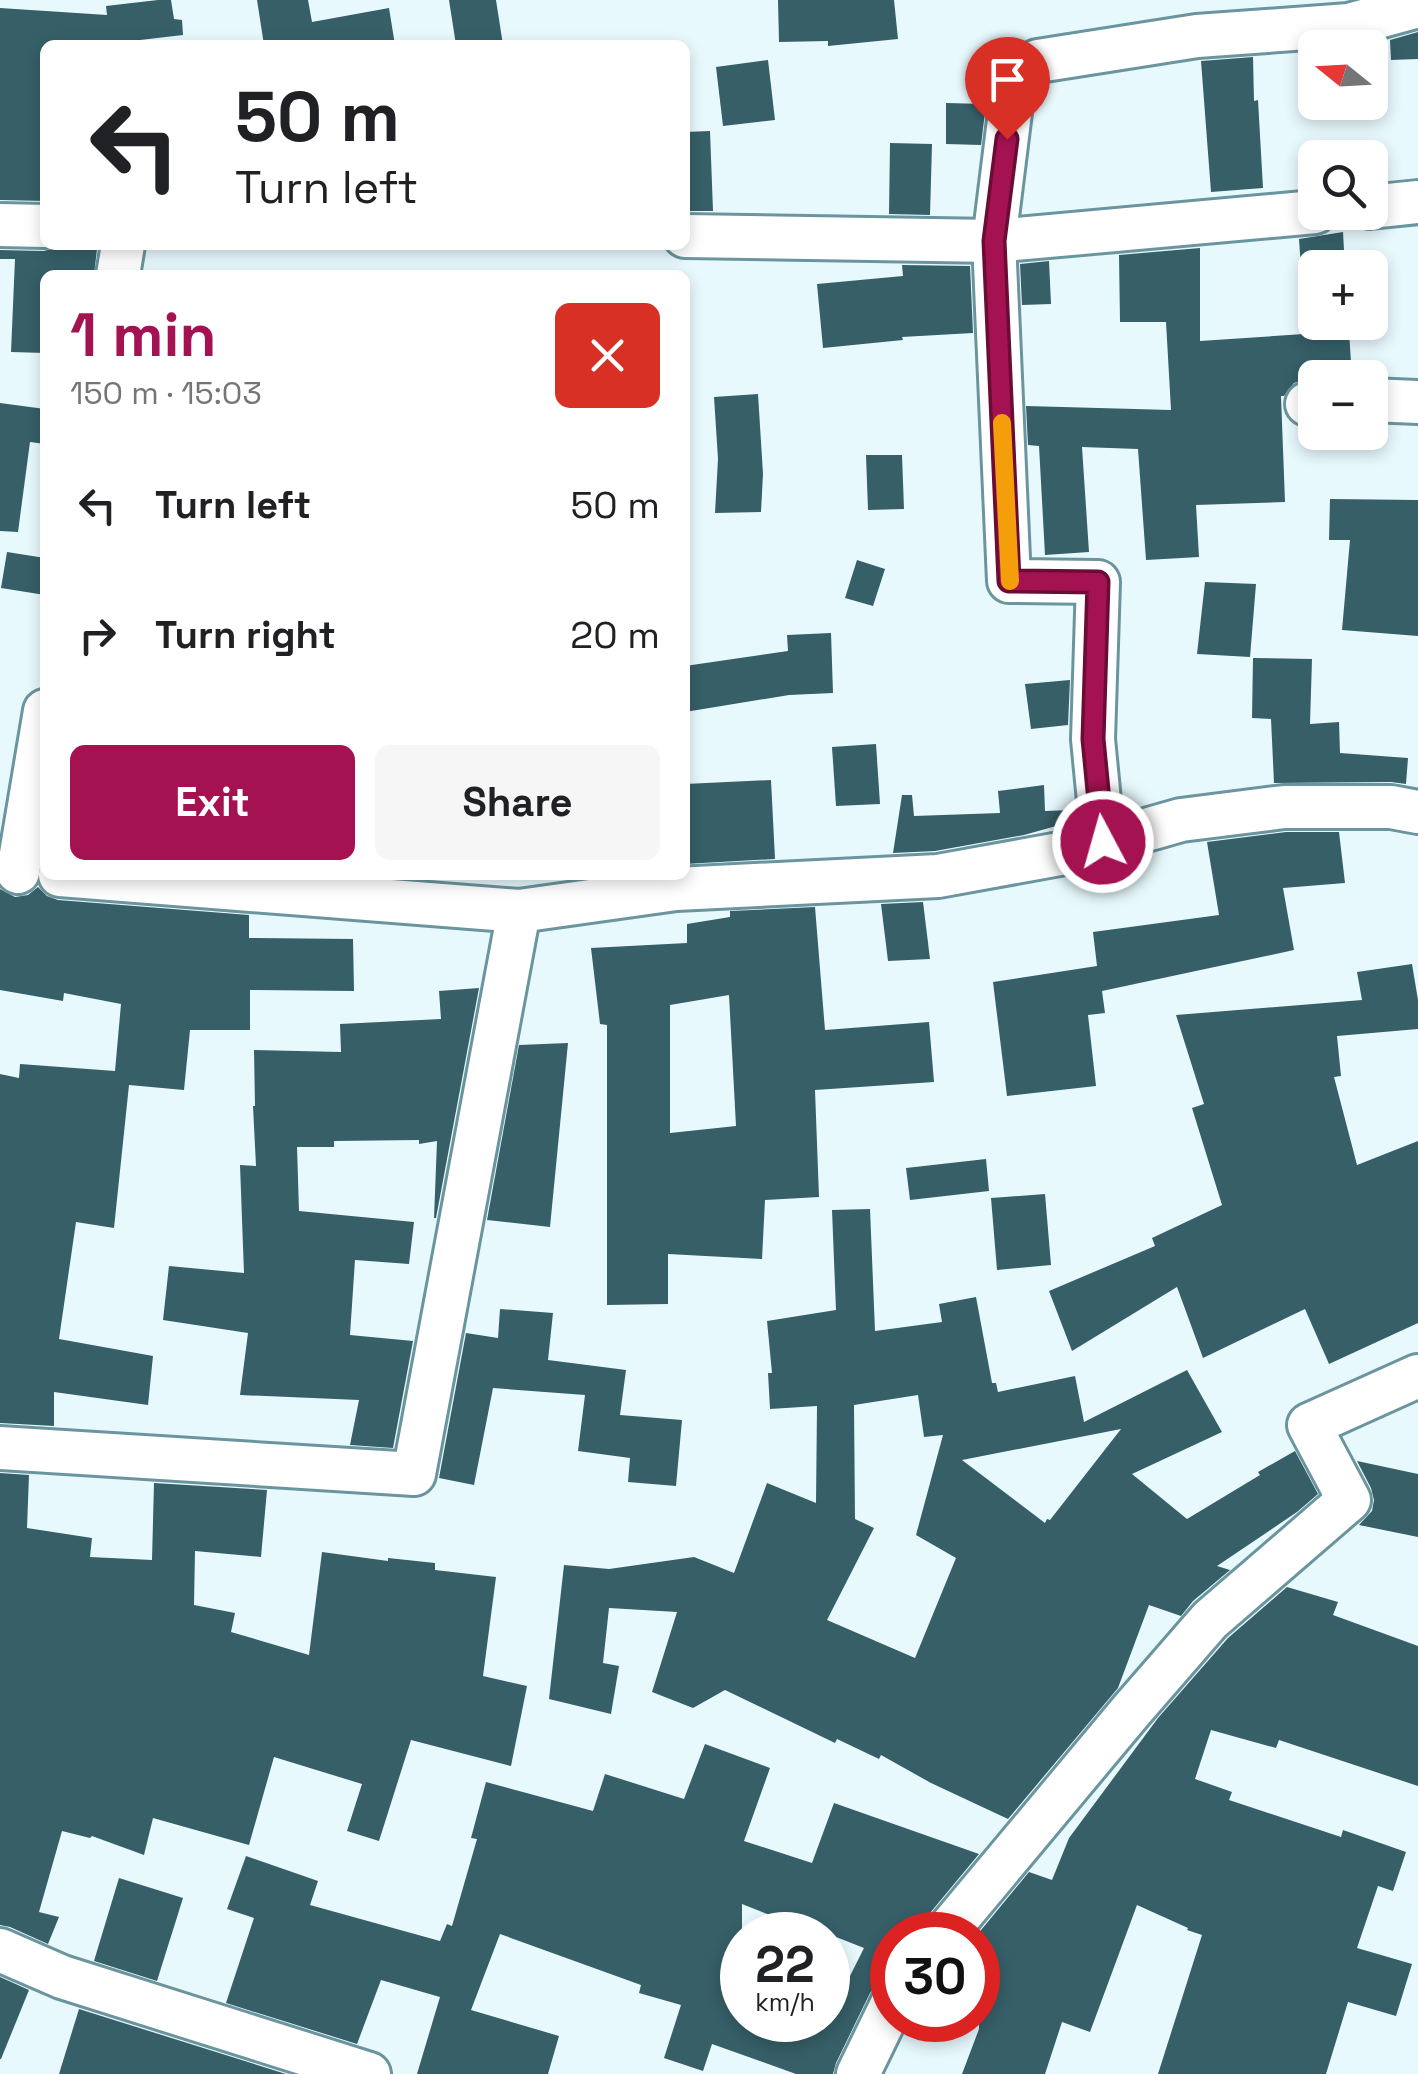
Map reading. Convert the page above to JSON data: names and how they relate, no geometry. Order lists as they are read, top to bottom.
{
  "north": "left",
  "page": {
    "map_buttons": ["+", "−"],
    "turn": ["50 m", "Turn left"],
    "heading": ["1 min", "150 m · 15:03"],
    "list": [
      {
        "name": "Turn left",
        "value": "50 m"
      },
      {
        "name": "Turn right",
        "value": "20 m"
      }
    ],
    "buttons": ["Exit", "Share"],
    "speed": "22 km/h",
    "limit": "30"
  }
}
